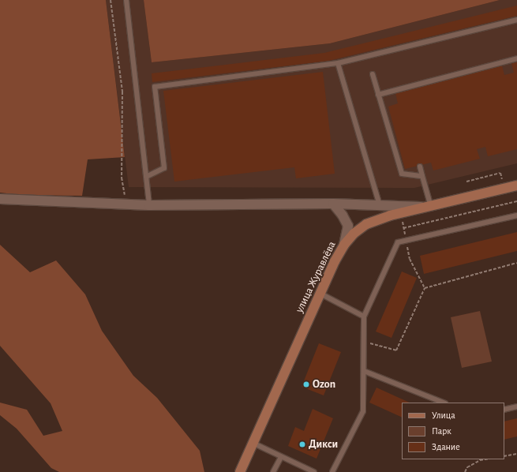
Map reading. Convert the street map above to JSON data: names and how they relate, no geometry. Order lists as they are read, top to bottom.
{
  "streets": {
    "street": ["улица Журавлёва"]
  },
  "places": ["Ozon", "Дикси"],
  "legend": ["Улица", "Парк", "Здание"]
}
